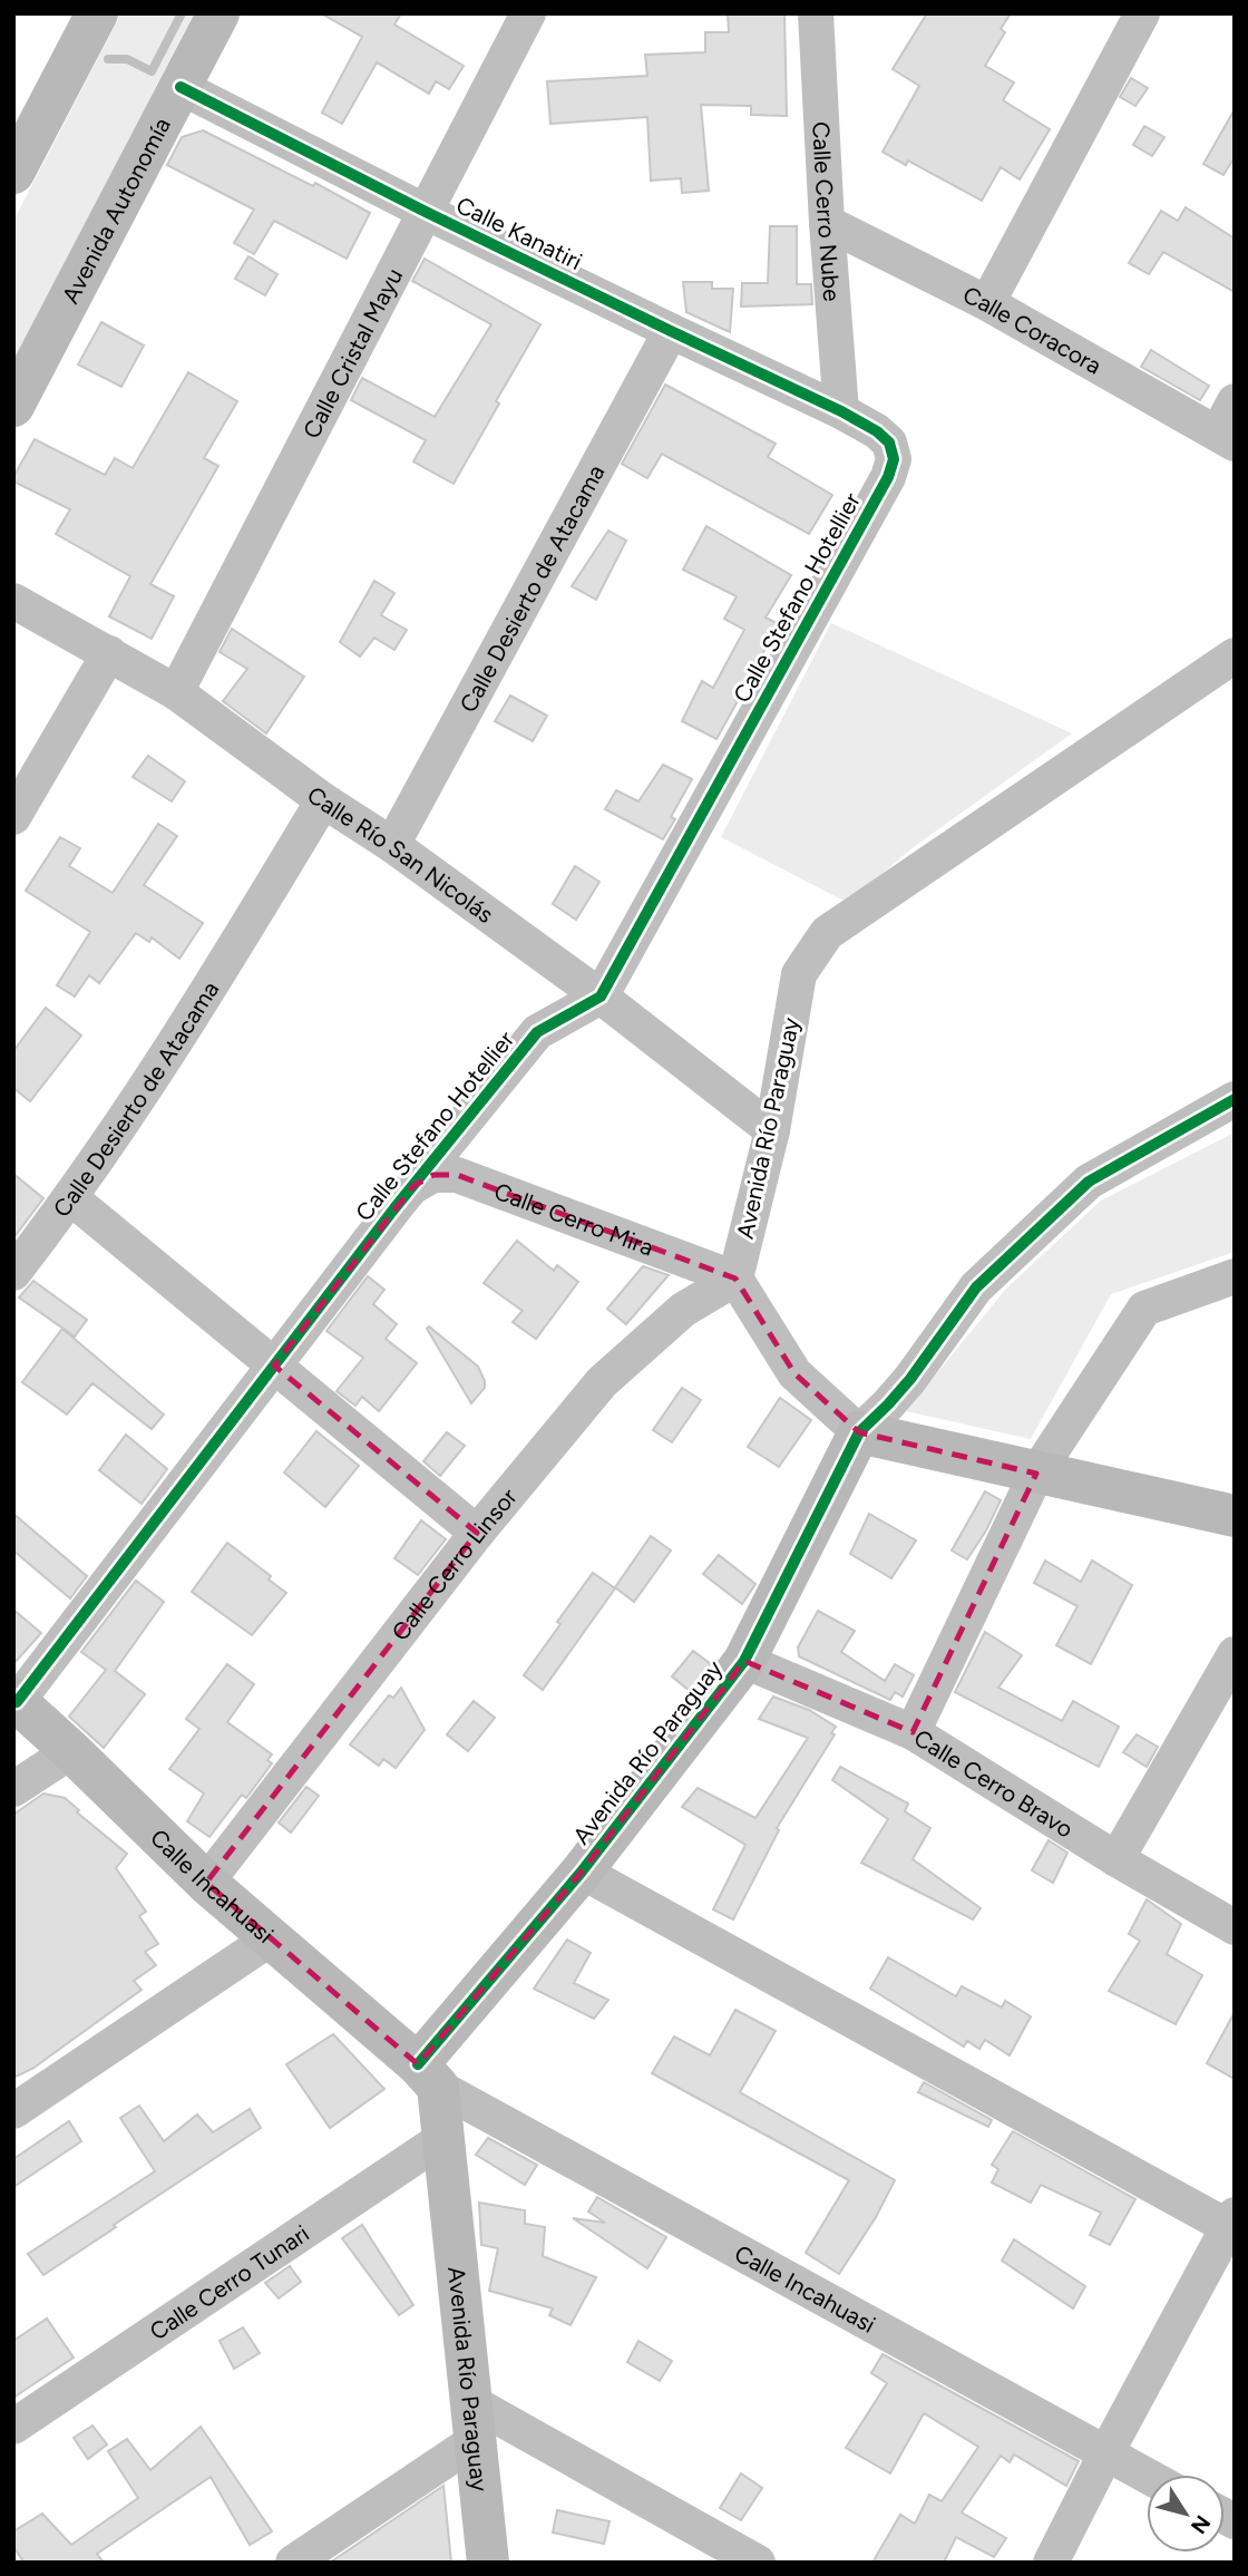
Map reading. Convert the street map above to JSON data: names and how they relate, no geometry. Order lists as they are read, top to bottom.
{
  "streets": {
    "street": [
      "Avenida Autonomía",
      "Calle Cerro Nube",
      "Calle Kanatiri",
      "Calle Coracora",
      "Calle Cristal Mayu",
      "Calle Desierto de Atacama",
      "Calle Stefano Hotellier",
      "Calle Río San Nicolás",
      "Avenida Río Paraguay",
      "Calle Cerro Mira",
      "Calle Cerro Linsor",
      "Calle Cerro Bravo",
      "Calle Incahuasi",
      "Calle Cerro Tunari"
    ]
  },
  "crossings": [
    ["Avenida Autonomía", "Calle Kanatiri"],
    ["Calle Cerro Nube", "Calle Kanatiri"],
    ["Calle Cerro Nube", "Calle Coracora"],
    ["Calle Cerro Nube", "Calle Stefano Hotellier"],
    ["Calle Kanatiri", "Calle Cristal Mayu"],
    ["Calle Kanatiri", "Calle Desierto de Atacama"],
    ["Calle Kanatiri", "Calle Stefano Hotellier"],
    ["Calle Cristal Mayu", "Calle Río San Nicolás"],
    ["Calle Desierto de Atacama", "Calle Río San Nicolás"],
    ["Calle Stefano Hotellier", "Calle Río San Nicolás"],
    ["Calle Stefano Hotellier", "Calle Cerro Mira"],
    ["Calle Stefano Hotellier", "Calle Incahuasi"],
    ["Calle Río San Nicolás", "Avenida Río Paraguay"],
    ["Avenida Río Paraguay", "Calle Cerro Mira"],
    ["Avenida Río Paraguay", "Calle Cerro Linsor"],
    ["Avenida Río Paraguay", "Calle Cerro Bravo"],
    ["Avenida Río Paraguay", "Calle Incahuasi"],
    ["Avenida Río Paraguay", "Calle Cerro Tunari"],
    ["Calle Cerro Mira", "Calle Cerro Linsor"],
    ["Calle Cerro Linsor", "Calle Incahuasi"]
  ],
  "north": "bottom right"
}
